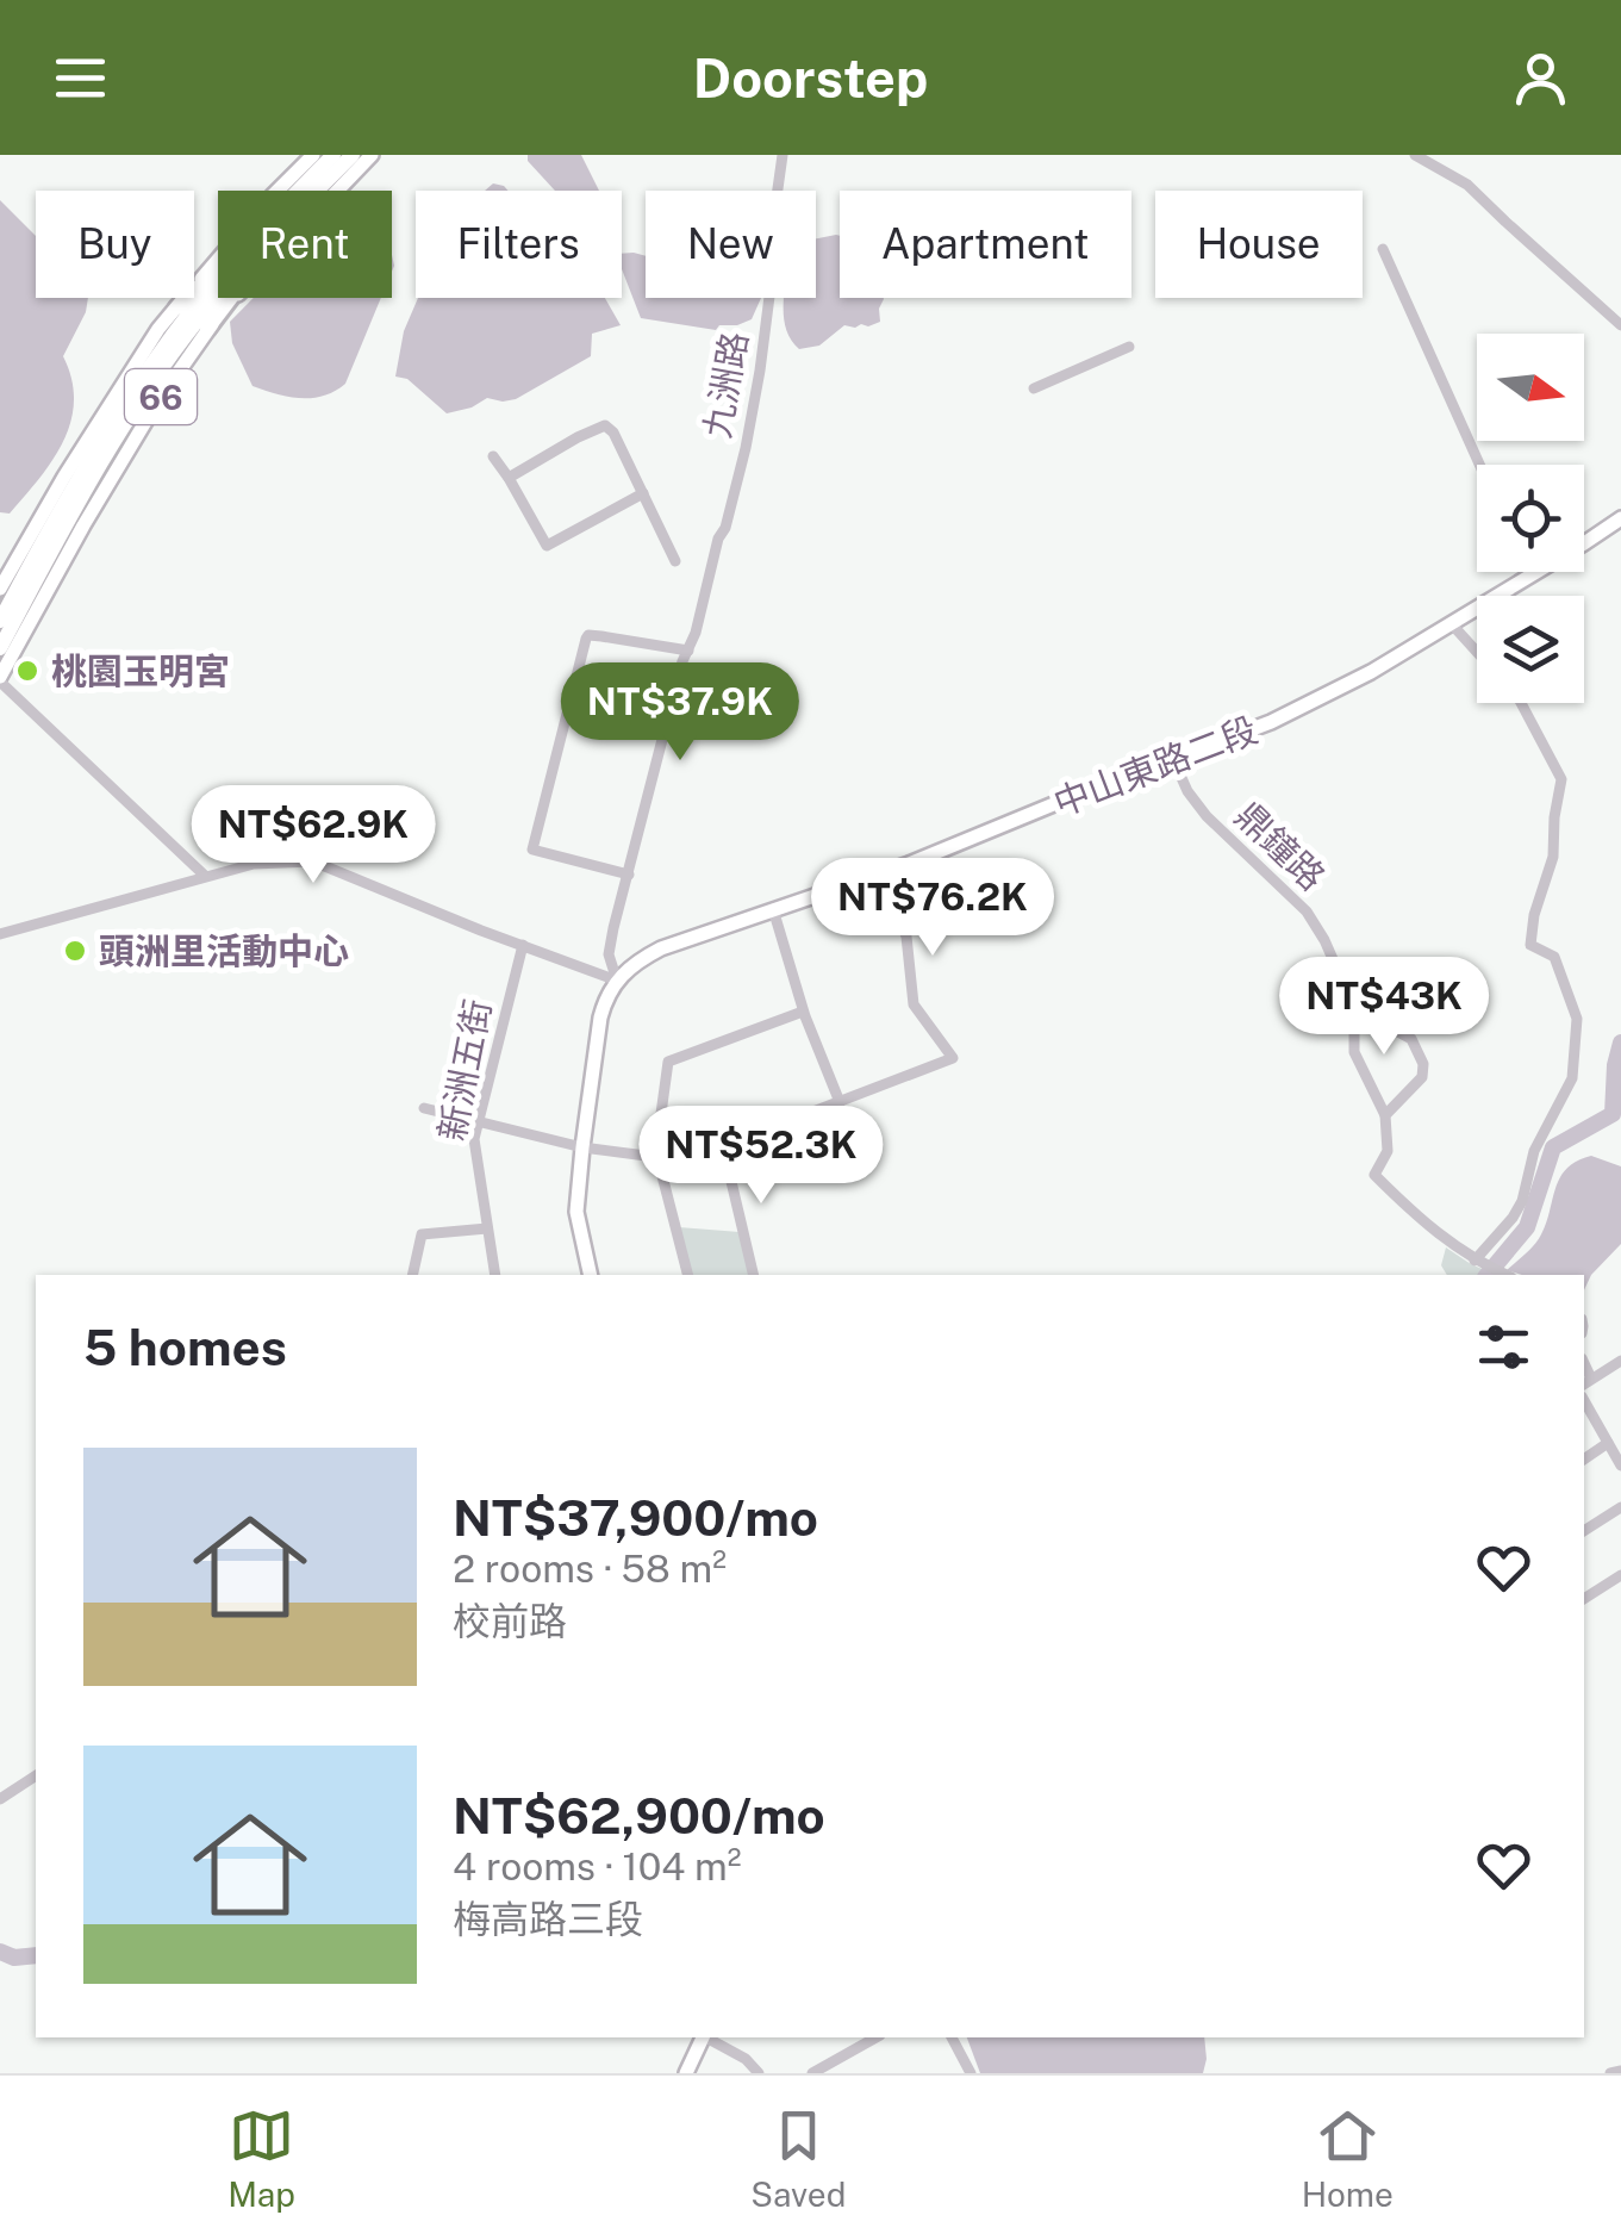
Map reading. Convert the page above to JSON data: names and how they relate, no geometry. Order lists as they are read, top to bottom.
{
  "streets": {
    "highway": ["66"],
    "main road": ["中山東路二段"],
    "street": ["九洲路", "鼎鐘路", "新洲五街"]
  },
  "crossings": [
    ["九洲路", "中山東路二段"],
    ["中山東路二段", "鼎鐘路"]
  ],
  "places": ["桃園玉明宮", "頭洲里活動中心"],
  "north": "right",
  "page": {
    "header": "Doorstep",
    "chip": [
      "Buy",
      "Rent",
      "Filters",
      "New",
      "Apartment",
      "House"
    ],
    "price": [
      "NT$37.9K",
      "NT$62.9K",
      "NT$76.2K",
      "NT$43K",
      "NT$52.3K"
    ],
    "heading": "5 homes",
    "list": [
      {
        "name": "NT$37,900/mo",
        "note": "2 rooms · 58 m² · 校前路"
      },
      {
        "name": "NT$62,900/mo",
        "note": "4 rooms · 104 m² · 梅高路三段"
      }
    ],
    "tabs": ["Map", "Saved", "Home"]
  }
}
